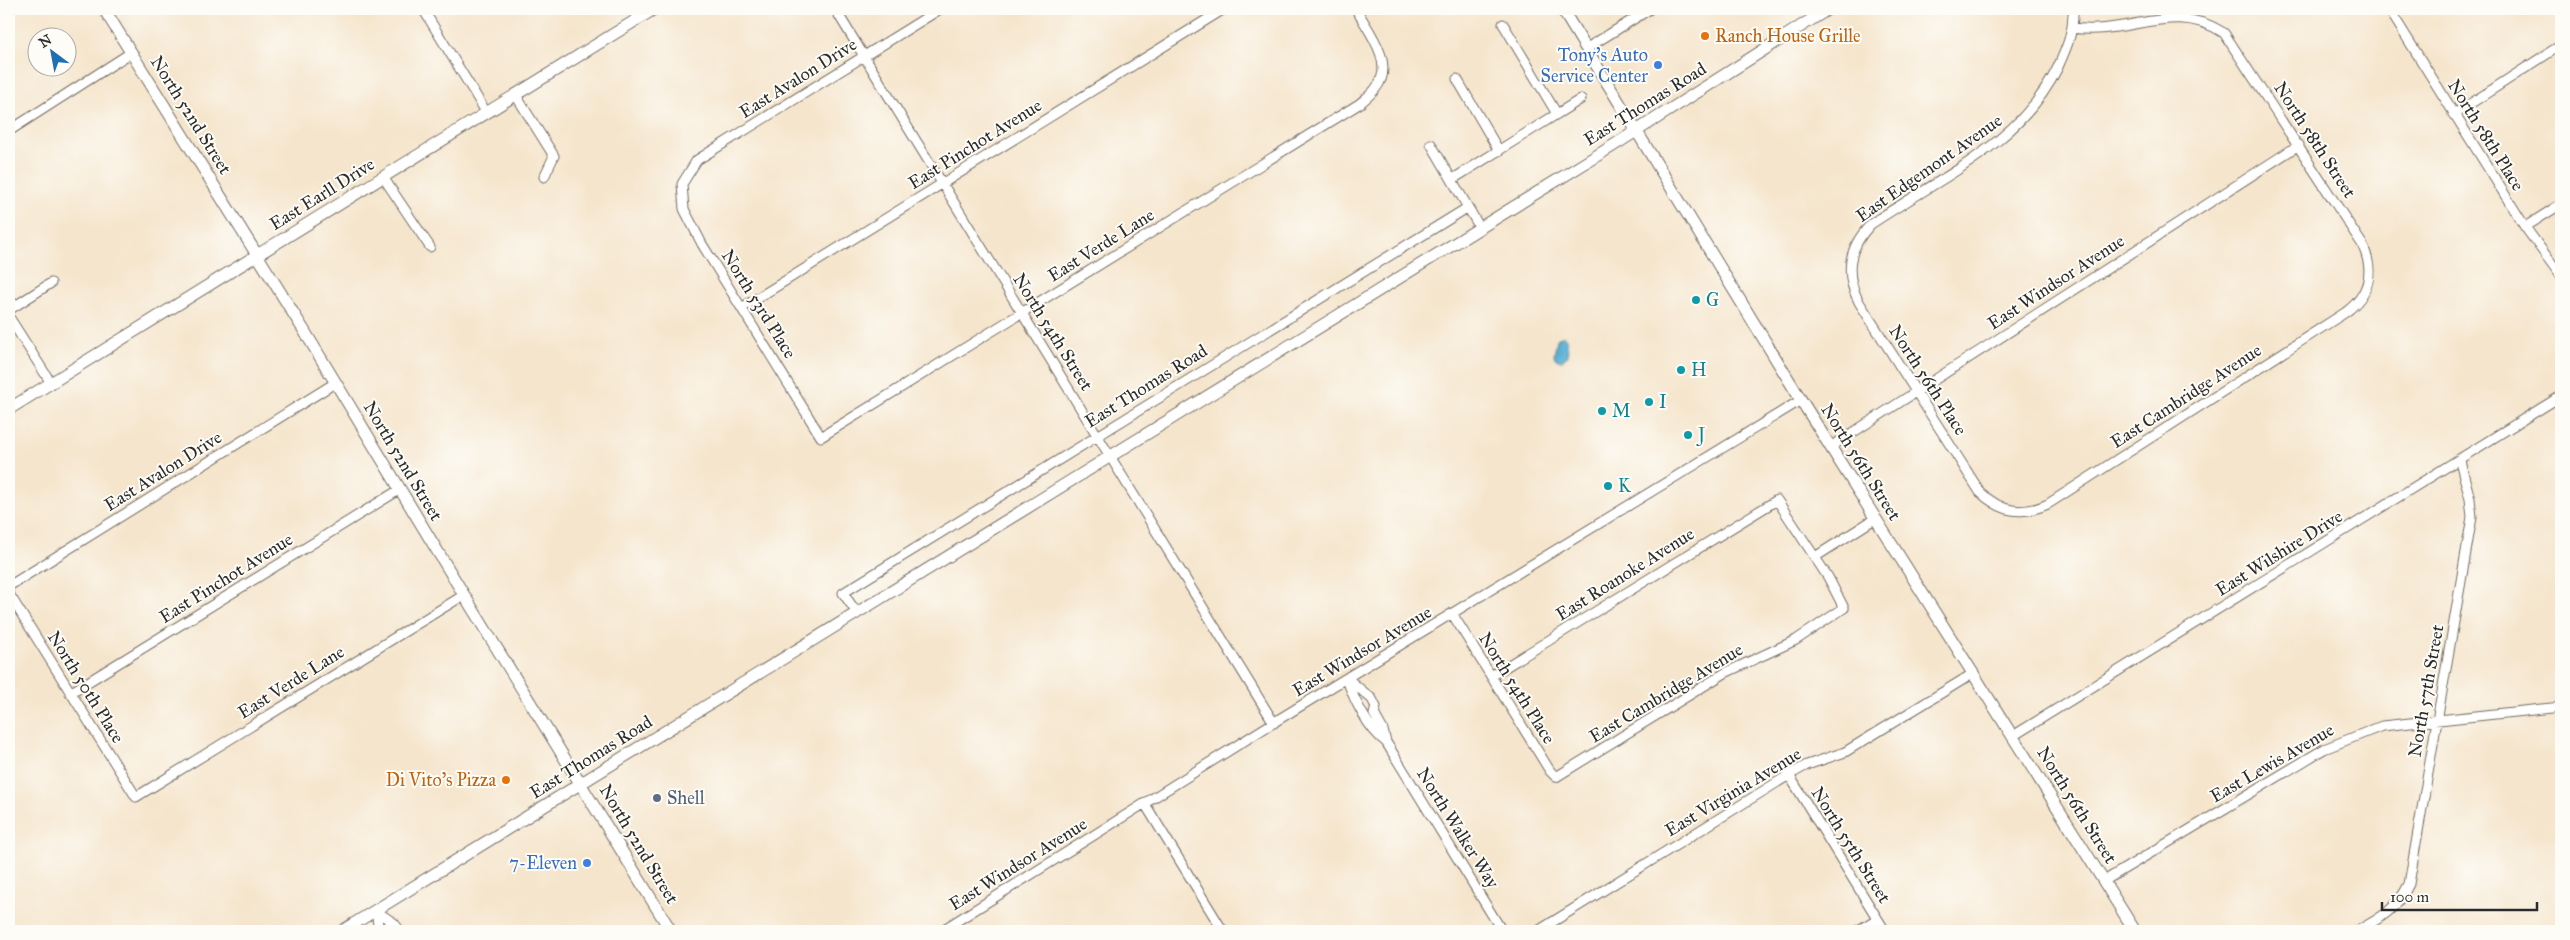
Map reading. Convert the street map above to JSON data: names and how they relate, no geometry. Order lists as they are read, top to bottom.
{
  "streets": {
    "street": [
      "East Avalon Drive",
      "East Thomas Road",
      "North 52nd Street",
      "North 58th Place",
      "North 58th Street",
      "East Pinchot Avenue",
      "East Edgemont Avenue",
      "East Earll Drive",
      "East Verde Lane",
      "East Windsor Avenue",
      "North 53rd Place",
      "North 54th Street",
      "North 56th Place",
      "East Cambridge Avenue",
      "North 56th Street",
      "East Wilshire Drive",
      "East Roanoke Avenue",
      "North 50th Place",
      "North 54th Place",
      "North 57th Street",
      "East Lewis Avenue",
      "East Virginia Avenue",
      "North Walker Way",
      "North 55th Street"
    ]
  },
  "crossings": [
    ["East Avalon Drive", "North 52nd Street"],
    ["East Avalon Drive", "North 53rd Place"],
    ["East Avalon Drive", "North 54th Street"],
    ["East Thomas Road", "North 52nd Street"],
    ["East Thomas Road", "North 54th Street"],
    ["East Thomas Road", "North 56th Street"],
    ["North 52nd Street", "East Pinchot Avenue"],
    ["North 52nd Street", "East Earll Drive"],
    ["North 52nd Street", "East Verde Lane"],
    ["North 58th Street", "East Edgemont Avenue"],
    ["North 58th Street", "East Windsor Avenue"],
    ["North 58th Street", "East Cambridge Avenue"],
    ["East Pinchot Avenue", "North 53rd Place"],
    ["East Pinchot Avenue", "North 54th Street"],
    ["East Pinchot Avenue", "North 50th Place"],
    ["East Edgemont Avenue", "North 56th Place"],
    ["East Verde Lane", "North 53rd Place"],
    ["East Verde Lane", "North 54th Street"],
    ["East Verde Lane", "North 50th Place"],
    ["East Windsor Avenue", "North 54th Street"],
    ["East Windsor Avenue", "North 56th Place"],
    ["East Windsor Avenue", "North 56th Street"],
    ["East Windsor Avenue", "North 54th Place"],
    ["East Windsor Avenue", "North Walker Way"],
    ["North 56th Place", "East Cambridge Avenue"],
    ["East Cambridge Avenue", "East Roanoke Avenue"],
    ["East Cambridge Avenue", "North 54th Place"],
    ["North 56th Street", "East Wilshire Drive"],
    ["North 56th Street", "East Lewis Avenue"],
    ["North 56th Street", "East Virginia Avenue"],
    ["East Wilshire Drive", "North 57th Street"],
    ["East Roanoke Avenue", "North 54th Place"],
    ["North 57th Street", "East Lewis Avenue"],
    ["East Virginia Avenue", "North 55th Street"]
  ],
  "places": [
    "Ranch House Grille",
    "Tony’s Auto Service Center",
    "G",
    "H",
    "I",
    "M",
    "J",
    "K",
    "Di Vito's Pizza",
    "Shell",
    "7-Eleven"
  ],
  "scale_bar": "100 m",
  "north": "top left"
}
